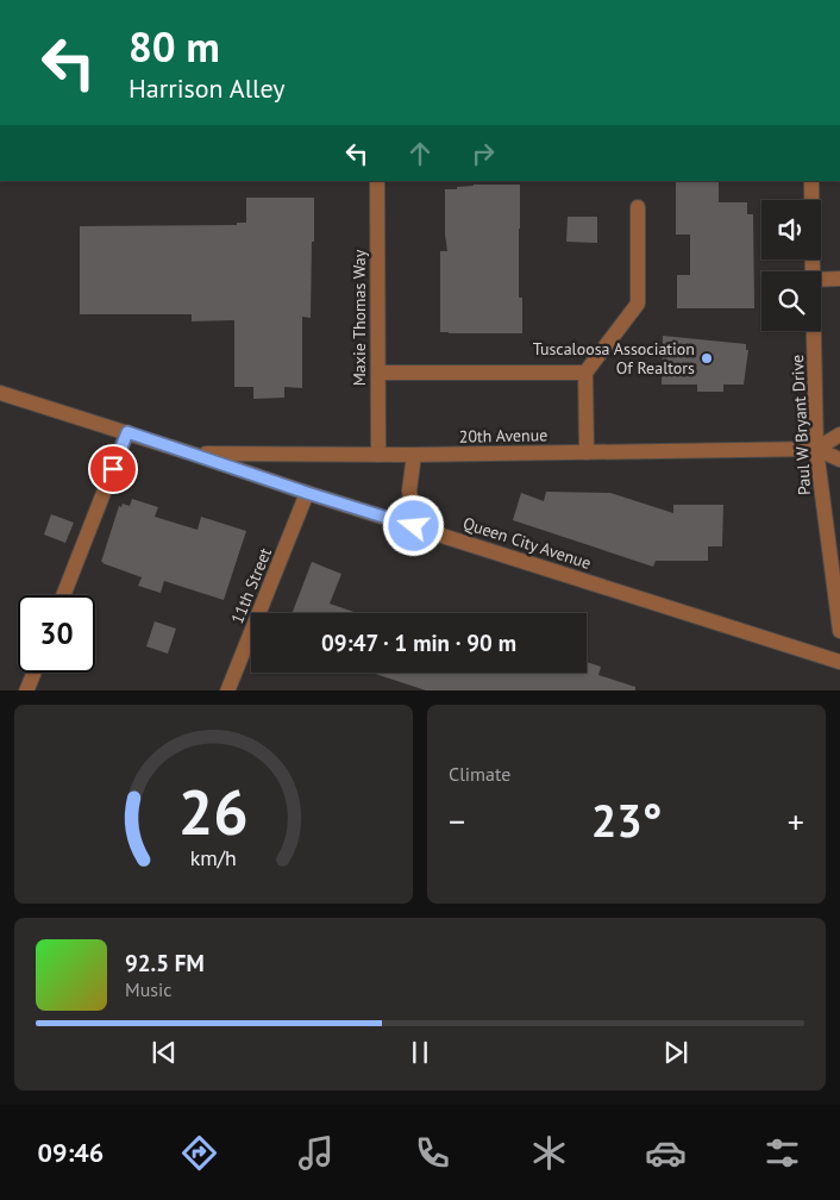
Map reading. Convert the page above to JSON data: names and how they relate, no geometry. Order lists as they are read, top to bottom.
{
  "streets": {
    "street": [
      "Maxie Thomas Way",
      "Paul W Bryant Drive",
      "20th Avenue",
      "Queen City Avenue",
      "11th Street"
    ]
  },
  "crossings": [
    ["Maxie Thomas Way", "20th Avenue"],
    ["Paul W Bryant Drive", "20th Avenue"],
    ["20th Avenue", "Queen City Avenue"],
    ["Queen City Avenue", "11th Street"]
  ],
  "places": ["Tuscaloosa Association Of Realtors"],
  "page": {
    "turn": ["80 m", "Harrison Alley"],
    "limit": "30",
    "trip": "09:47 · 1 min · 90 m",
    "tile": "Climate",
    "heat": ["−", "23°", "+"],
    "song": ["92.5 FM", "Music"],
    "tabs": "09:46",
    "gauge": ["26", "km/h"]
  }
}
